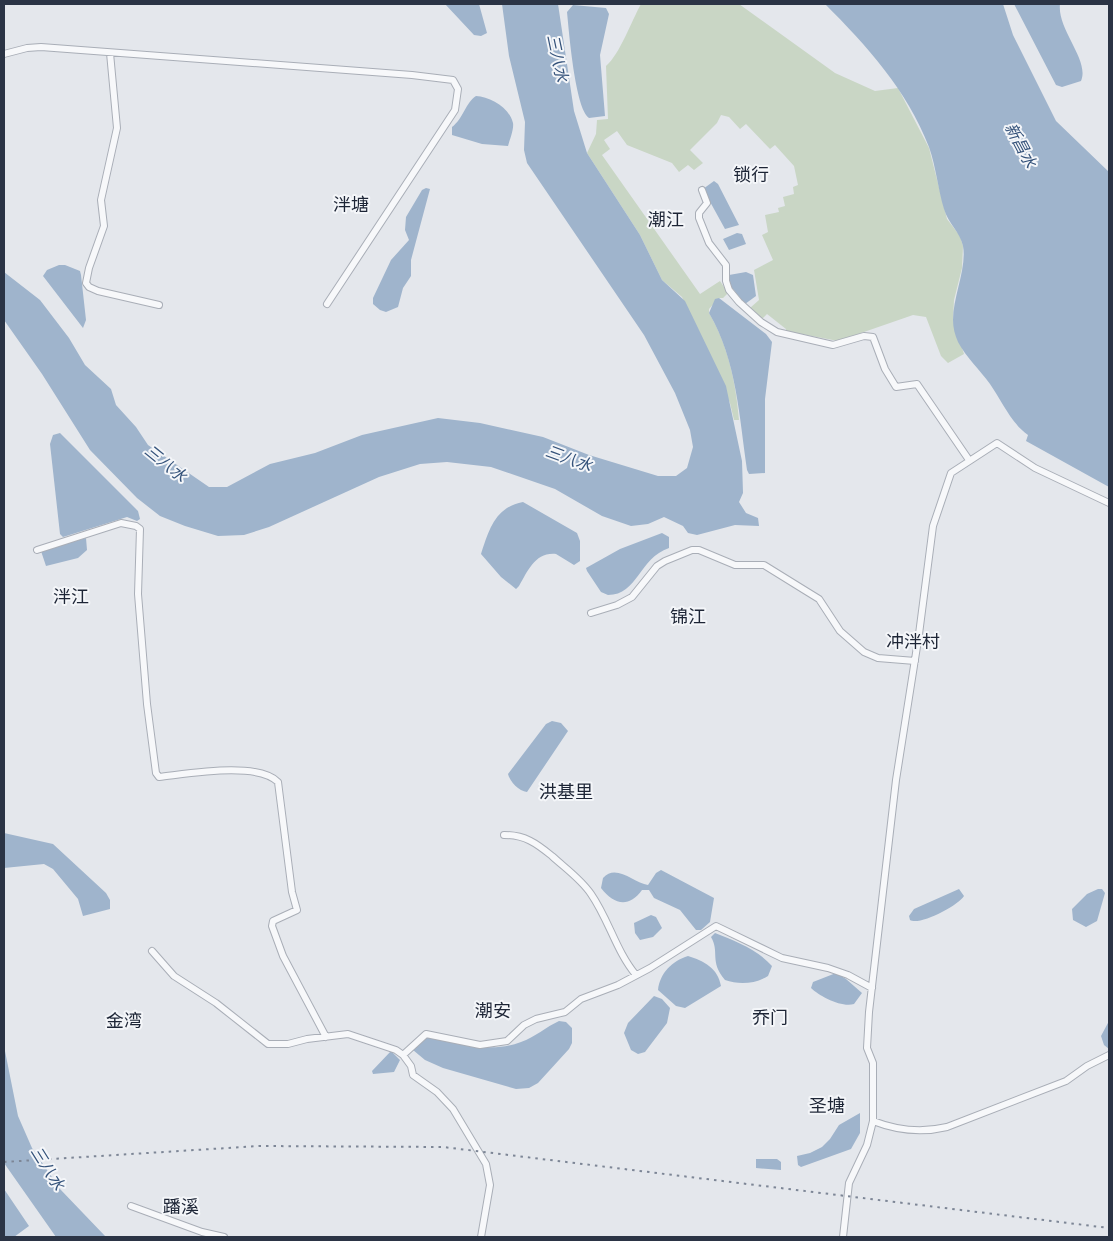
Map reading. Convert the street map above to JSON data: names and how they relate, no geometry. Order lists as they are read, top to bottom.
{
  "districts": [
    "锁行",
    "泮塘",
    "潮江",
    "泮江",
    "锦江",
    "冲泮村",
    "洪基里",
    "潮安",
    "乔门",
    "金湾",
    "圣塘",
    "蹯溪"
  ],
  "water": ["三八水", "新昌水"]
}
